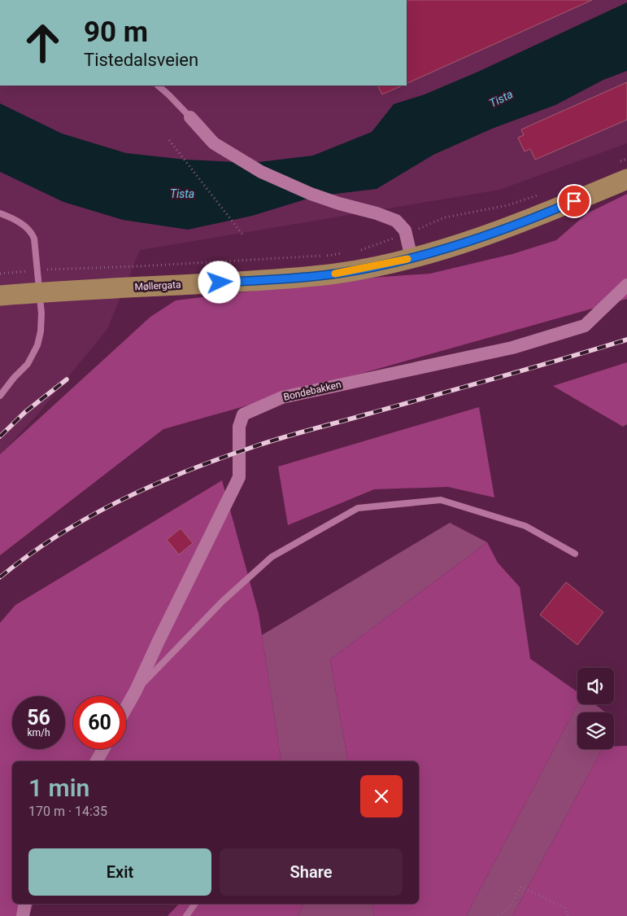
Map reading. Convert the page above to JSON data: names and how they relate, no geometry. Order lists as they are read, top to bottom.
{
  "streets": {
    "main road": ["Møllergata"],
    "street": ["Bondebakken"]
  },
  "water": ["Tista"],
  "page": {
    "turn": ["90 m", "Tistedalsveien"],
    "speed": "56 km/h",
    "limit": "60",
    "heading": ["1 min", "170 m · 14:35"],
    "buttons": ["Exit", "Share"]
  }
}
